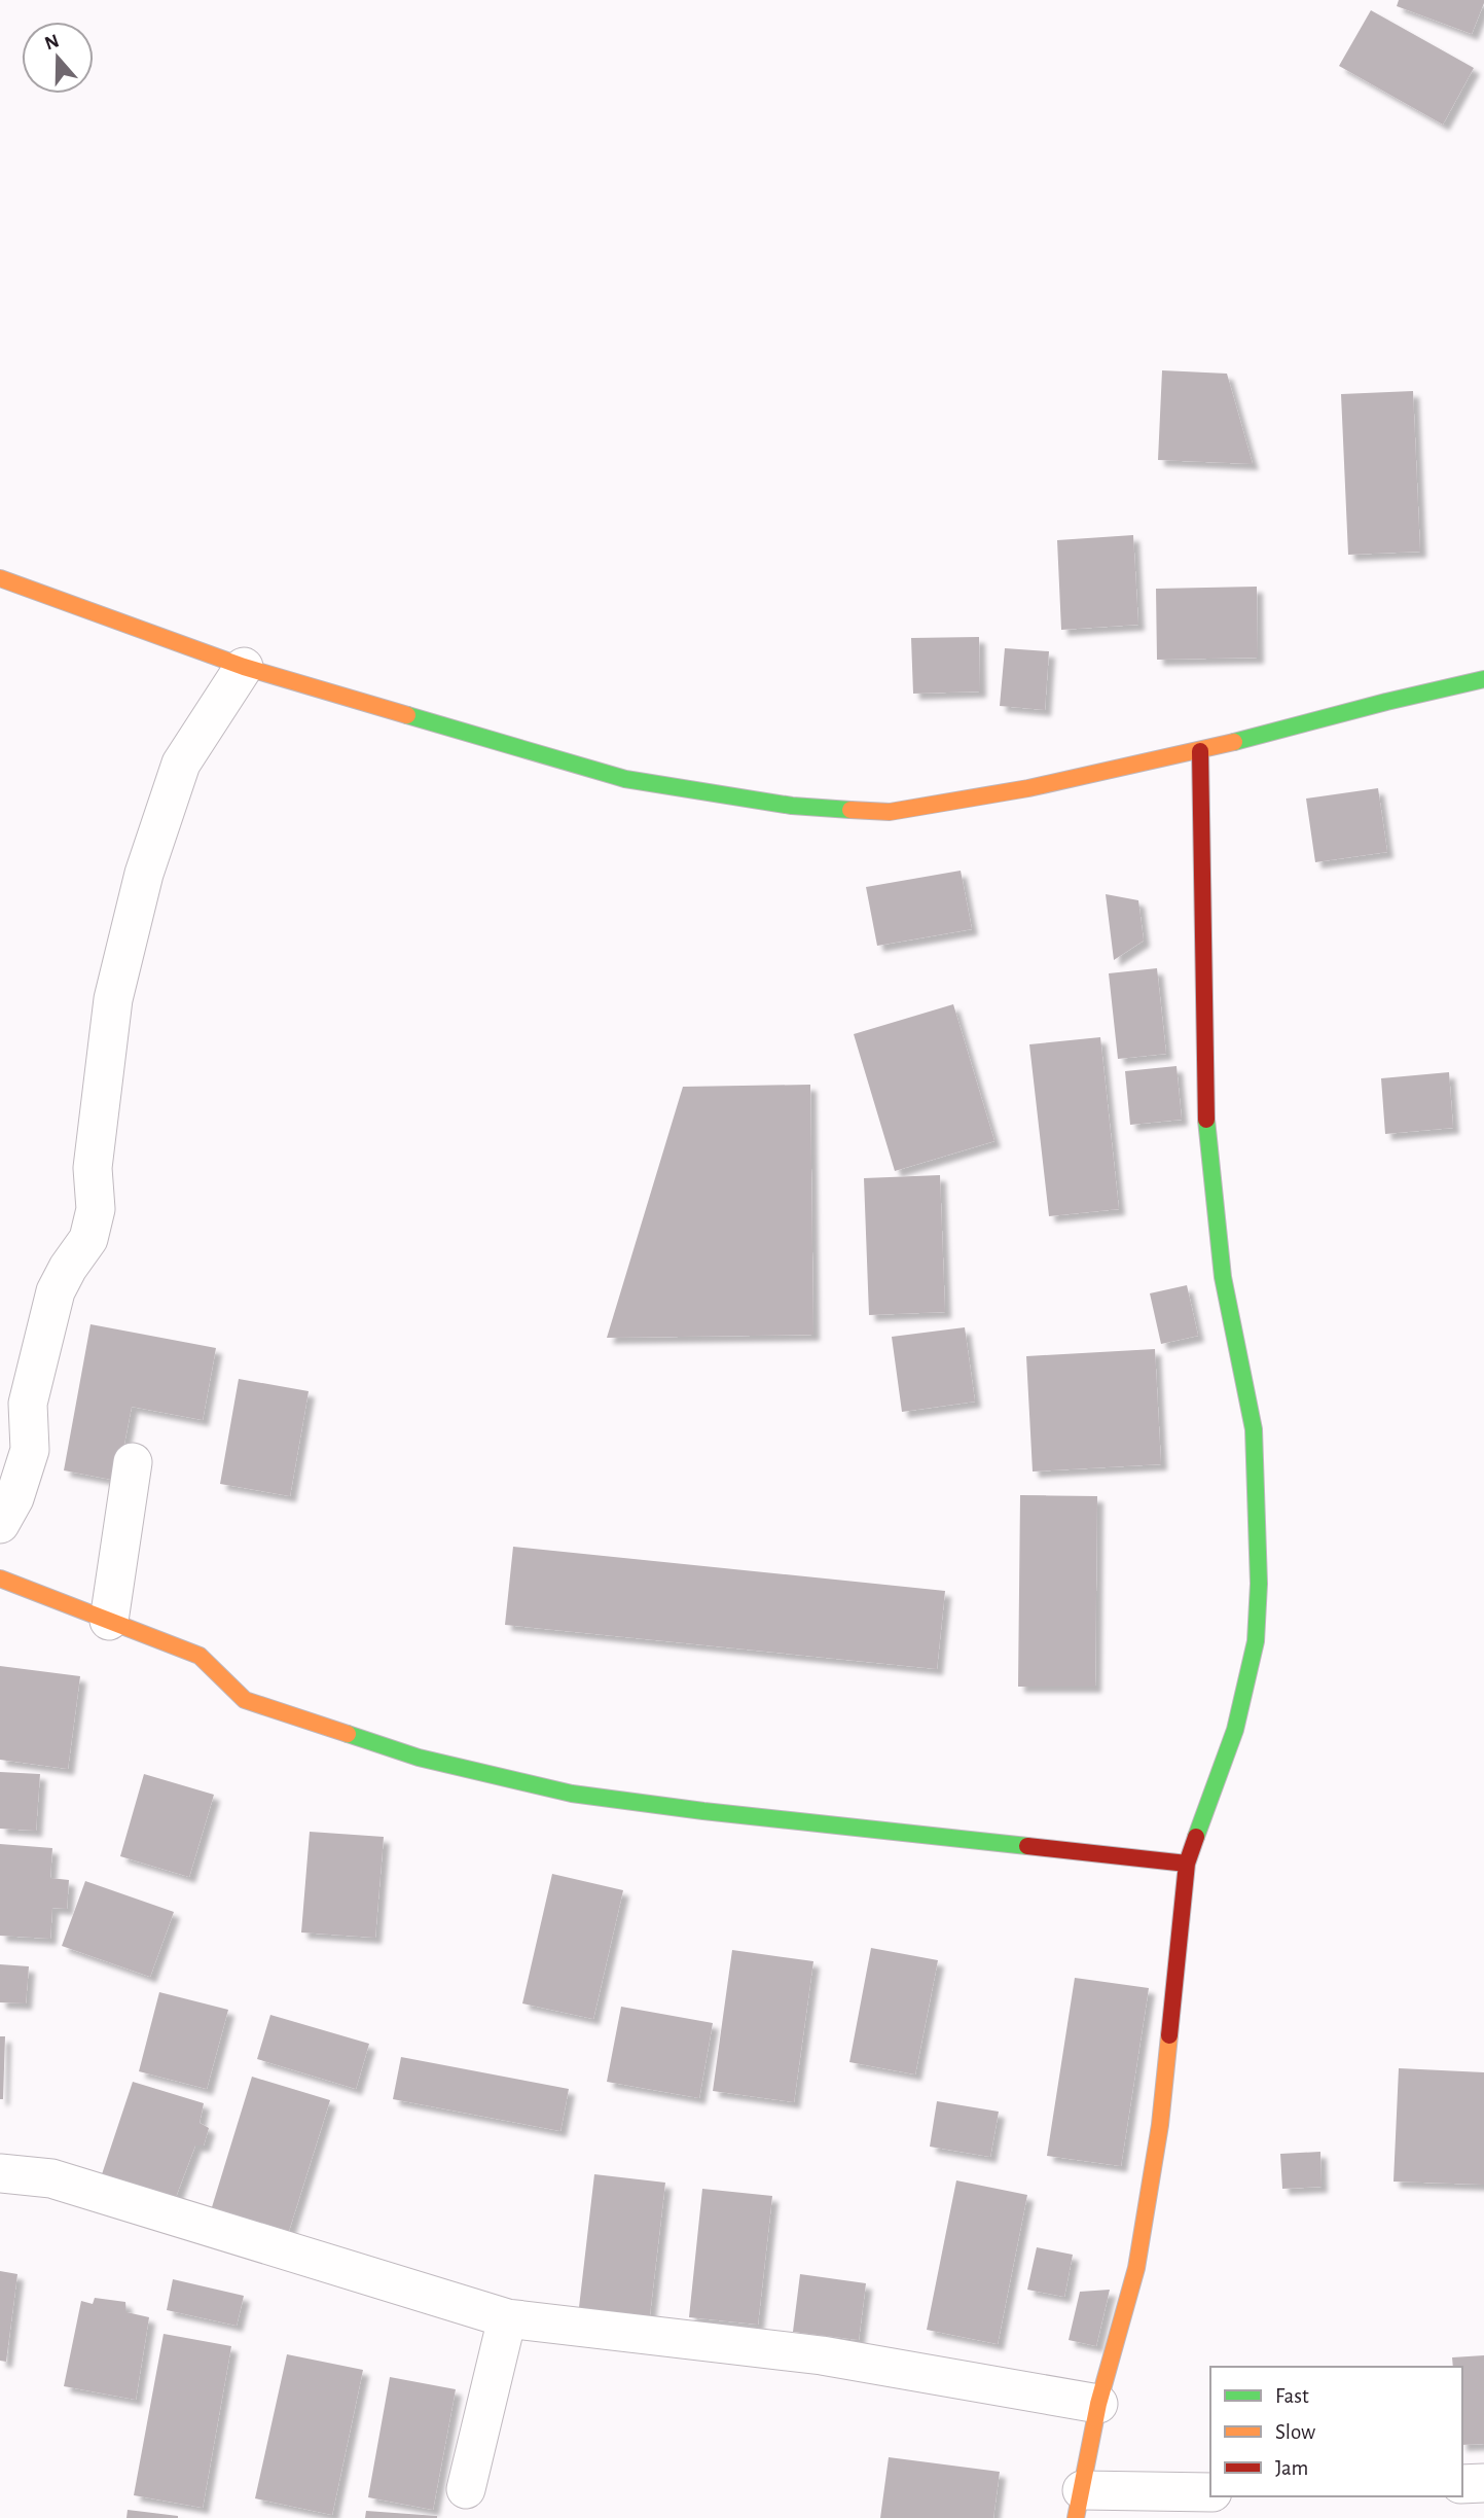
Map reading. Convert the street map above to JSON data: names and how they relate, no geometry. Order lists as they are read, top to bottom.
{
  "legend": ["Fast", "Slow", "Jam"],
  "north": "top"
}
